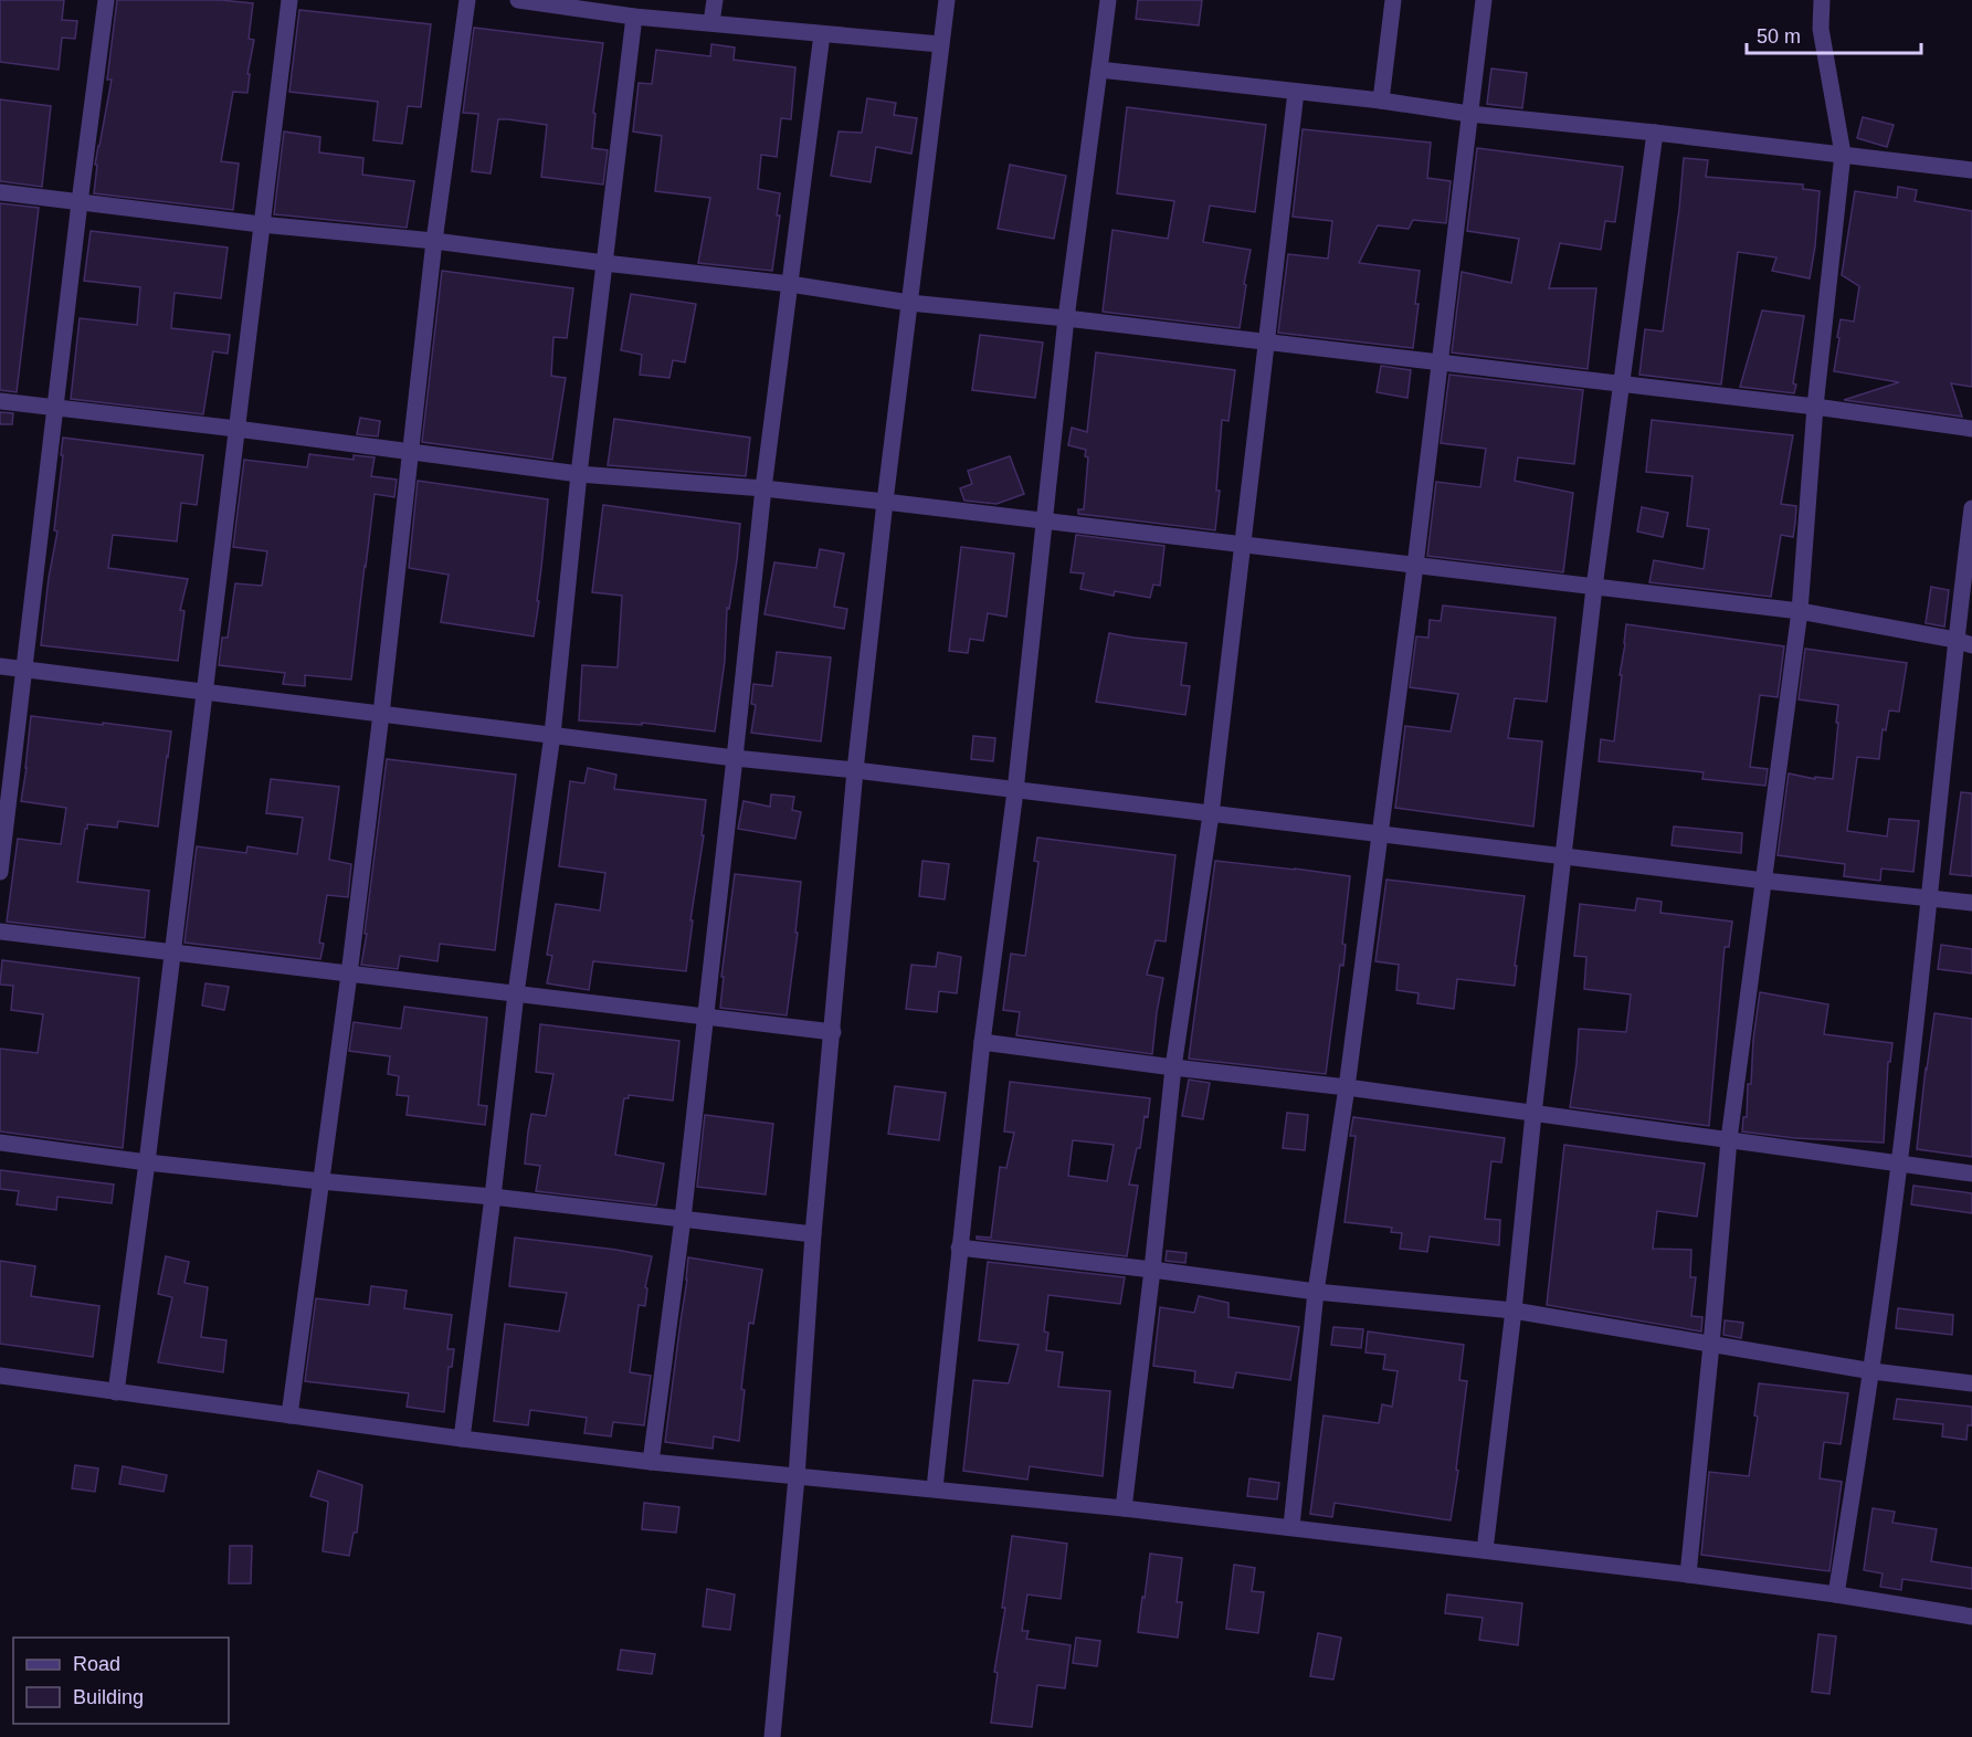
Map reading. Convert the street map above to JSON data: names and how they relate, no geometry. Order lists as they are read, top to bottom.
{
  "legend": ["Road", "Building"],
  "scale_bar": "50 m"
}
